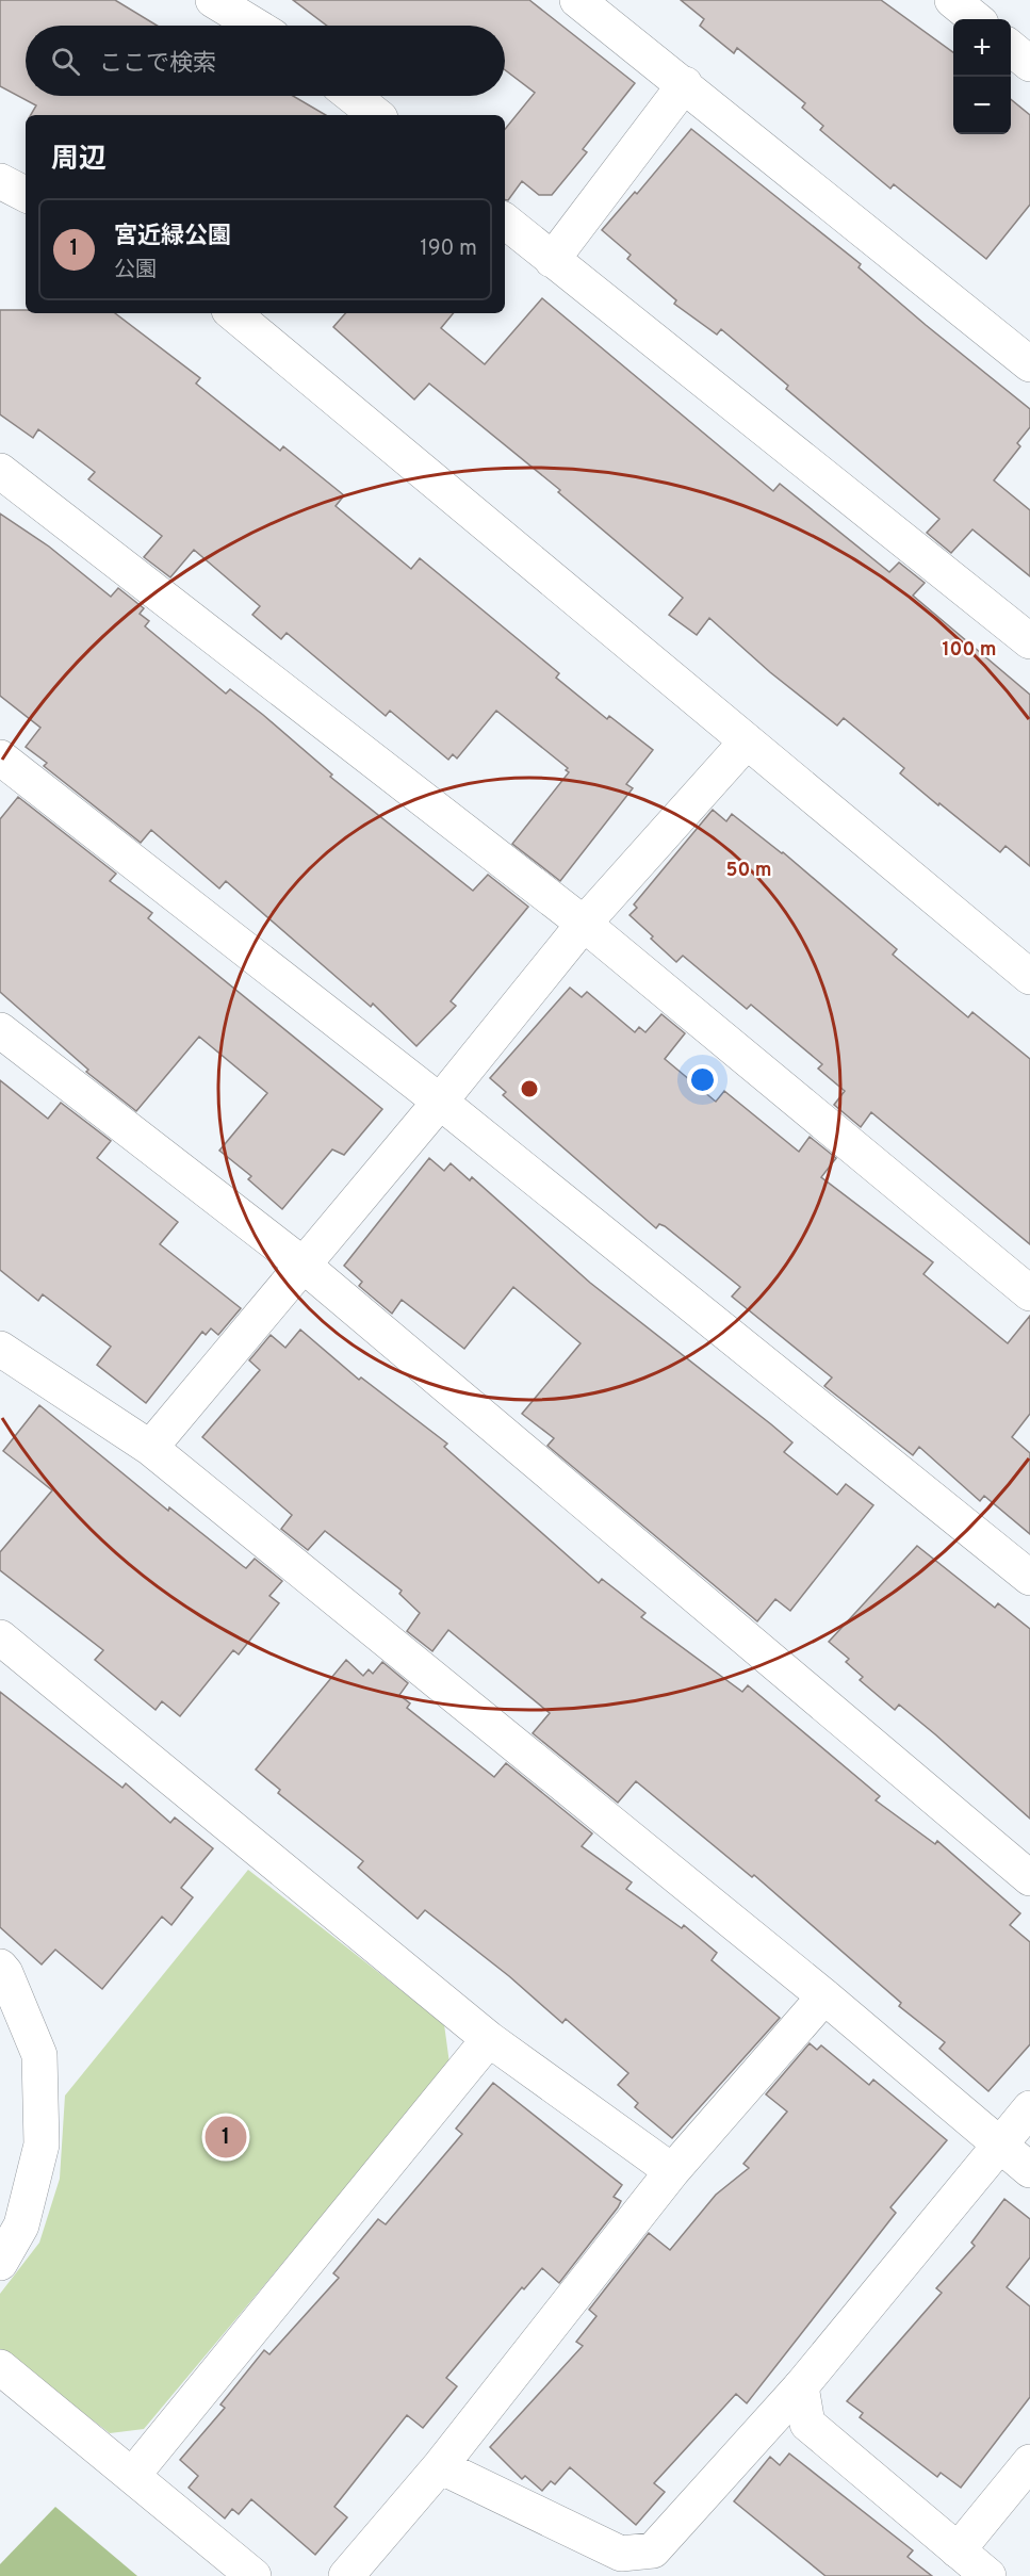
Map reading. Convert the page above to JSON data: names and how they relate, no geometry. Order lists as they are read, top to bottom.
{
  "page": {
    "map_buttons": ["+", "−"],
    "search": "ここで検索",
    "heading": "周辺",
    "list": [
      {
        "mark": "1",
        "name": "宮近緑公園",
        "note": "公園",
        "value": "190 m"
      }
    ],
    "pins": "1"
  },
  "rings": ["100 m", "50 m"]
}
